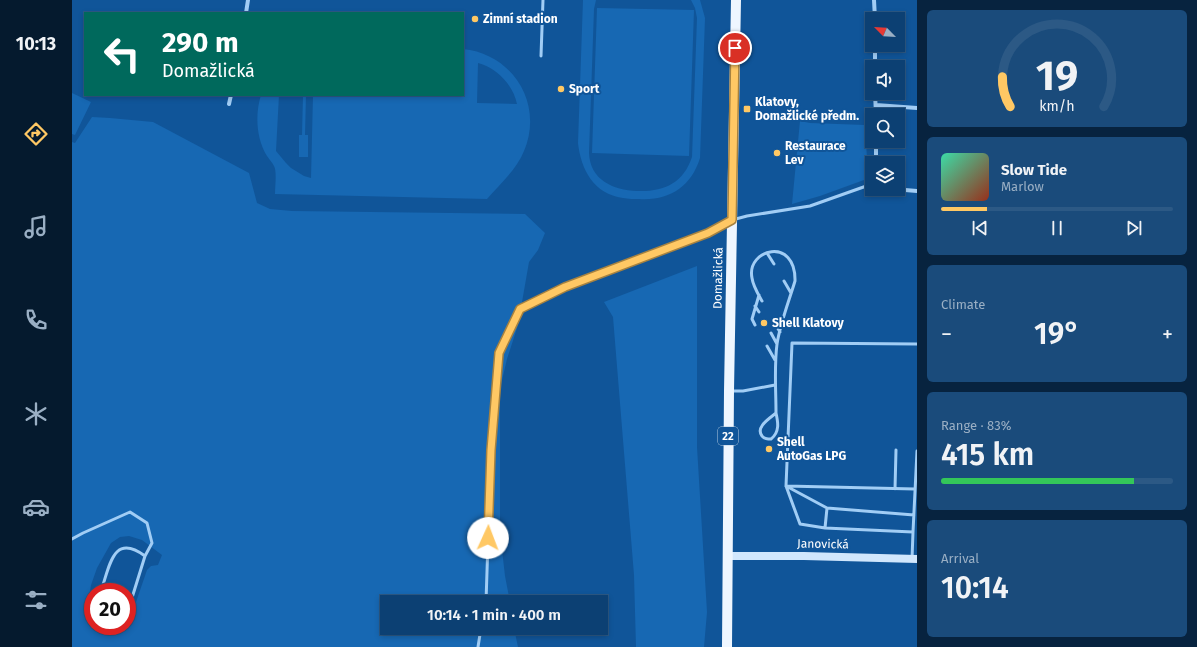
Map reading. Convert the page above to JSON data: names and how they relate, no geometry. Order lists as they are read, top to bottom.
{
  "streets": {
    "main road": ["Domažlická", "22", "Janovická"]
  },
  "crossings": [
    ["Domažlická", "22"],
    ["Domažlická", "Janovická"],
    ["22", "Janovická"]
  ],
  "places": {
    "other": [
      "Zimní stadion",
      "Sport",
      "Restaurace Lev",
      "Shell Klatovy",
      "Shell AutoGas LPG"
    ],
    "transit": ["Klatovy, Domažlické předm."]
  },
  "north": "top left",
  "page": {
    "tabs": "10:13",
    "turn": ["290 m", "Domažlická"],
    "song": ["Slow Tide", "Marlow"],
    "tile": [
      "Climate",
      ["Range · 83%", "415 km"],
      ["Arrival", "10:14"]
    ],
    "heat": ["−", "19°", "+"],
    "limit": "20",
    "trip": "10:14 · 1 min · 400 m",
    "gauge": ["19", "km/h"]
  }
}
